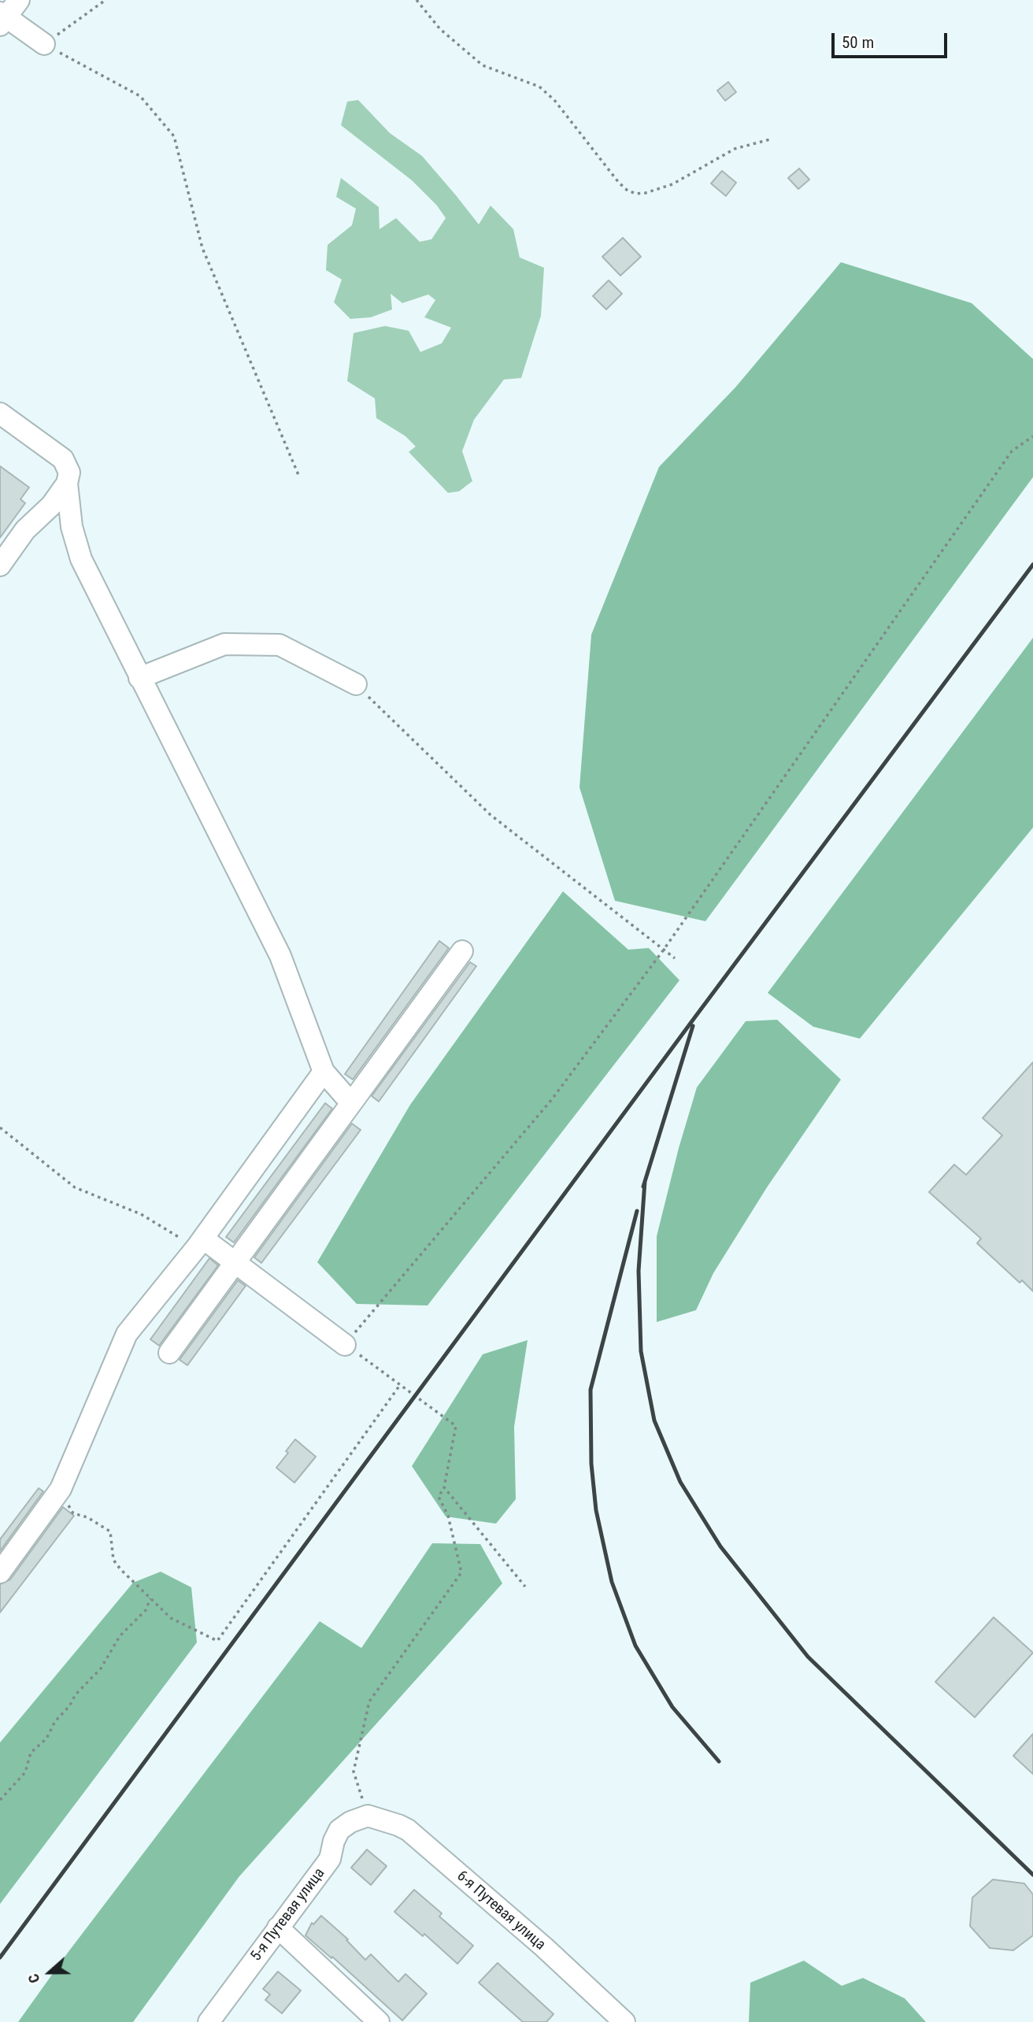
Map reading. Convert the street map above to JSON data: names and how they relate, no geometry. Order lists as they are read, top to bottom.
{
  "streets": {
    "street": ["6-я Путевая улица", "5-я Путевая улица"]
  },
  "crossings": [
    ["6-я Путевая улица", "5-я Путевая улица"]
  ],
  "scale_bar": "50 m",
  "north": "left"
}
